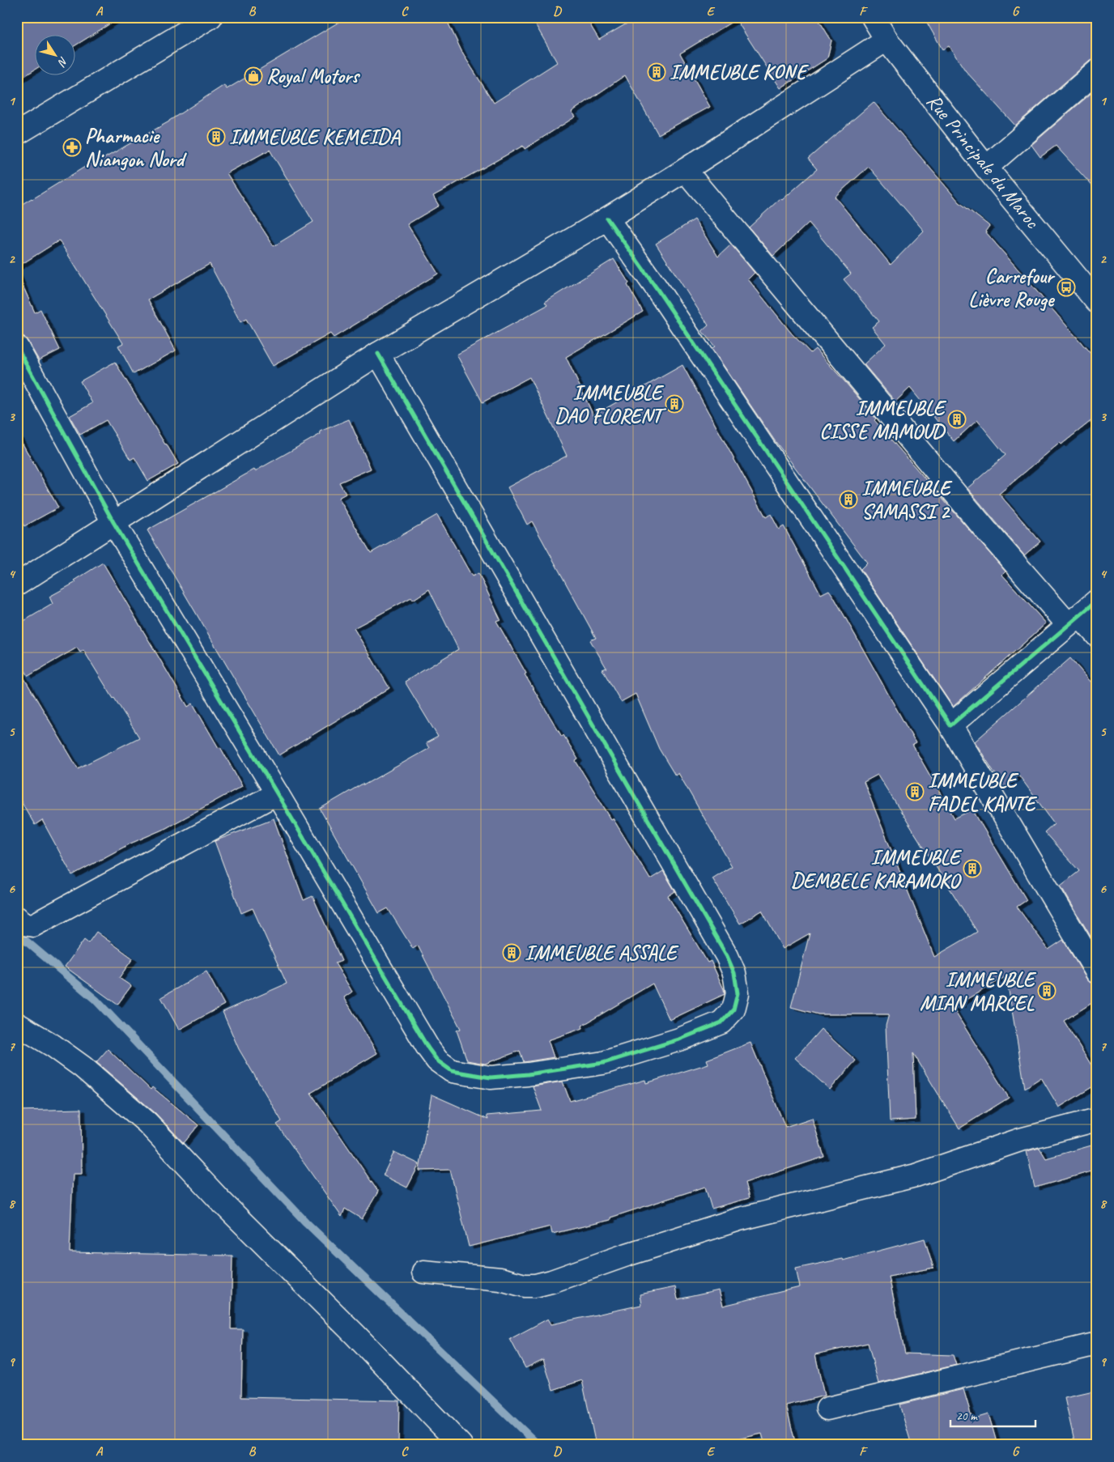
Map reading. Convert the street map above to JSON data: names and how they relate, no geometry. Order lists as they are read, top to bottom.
{
  "streets": {
    "street": ["Rue Principale du Maroc"]
  },
  "places": {
    "building": [
      "IMMEUBLE KONE",
      "IMMEUBLE KEMEIDA",
      "IMMEUBLE DAO FLORENT",
      "IMMEUBLE CISSE MAMOUD",
      "IMMEUBLE SAMASSI 2",
      "IMMEUBLE FADEL KANTE",
      "IMMEUBLE DEMBELE KARAMOKO",
      "IMMEUBLE ASSALE",
      "IMMEUBLE MIAN MARCEL"
    ],
    "shop": ["Royal Motors"],
    "pharmacy": ["Pharmacie Niangon Nord"],
    "bus stop": ["Carrefour Lièvre Rouge"]
  },
  "scale_bar": "20 m",
  "north": "bottom right",
  "grid": {
    "columns": [
      "A",
      "B",
      "C",
      "D",
      "E",
      "F",
      "G"
    ],
    "rows": [
      "1",
      "2",
      "3",
      "4",
      "5",
      "6",
      "7",
      "8",
      "9"
    ]
  }
}
